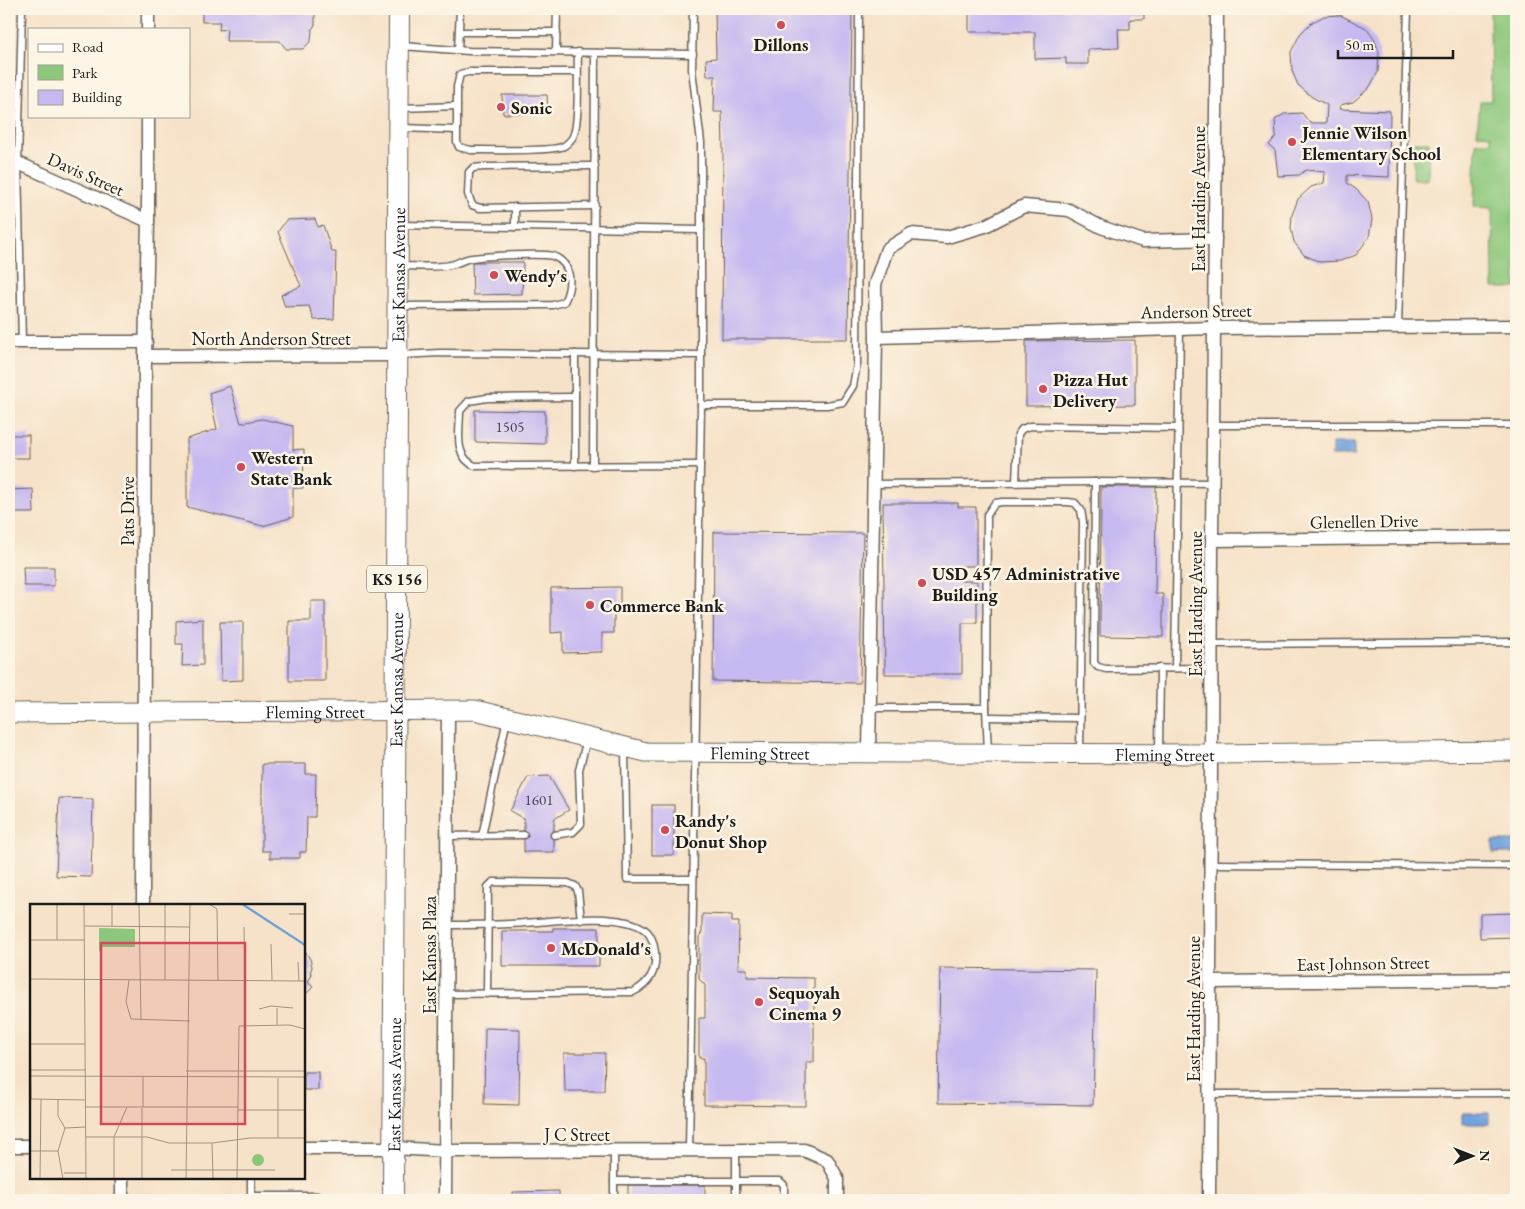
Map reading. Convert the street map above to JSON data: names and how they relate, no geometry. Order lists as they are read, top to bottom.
{
  "streets": {
    "main road": ["East Kansas Avenue", "KS 156"],
    "street": [
      "Davis Street",
      "East Harding Avenue",
      "Anderson Street",
      "North Anderson Street",
      "Pats Drive",
      "Glenellen Drive",
      "Fleming Street",
      "East Kansas Plaza",
      "East Johnson Street",
      "J C Street"
    ]
  },
  "crossings": [
    ["Davis Street", "Pats Drive"],
    ["East Harding Avenue", "Anderson Street"],
    ["East Harding Avenue", "Glenellen Drive"],
    ["East Harding Avenue", "Fleming Street"],
    ["East Harding Avenue", "East Johnson Street"],
    ["East Kansas Avenue", "North Anderson Street"],
    ["East Kansas Avenue", "Fleming Street"],
    ["East Kansas Avenue", "J C Street"],
    ["North Anderson Street", "Pats Drive"],
    ["Pats Drive", "Fleming Street"],
    ["Fleming Street", "East Kansas Plaza"],
    ["East Kansas Plaza", "J C Street"]
  ],
  "places": [
    "Dillons",
    "Sonic",
    "Jennie Wilson Elementary School",
    "Wendy's",
    "Pizza Hut Delivery",
    "Western State Bank",
    "USD 457 Administrative Building",
    "Commerce Bank",
    "Randy's Donut Shop",
    "McDonald's",
    "Sequoyah Cinema 9"
  ],
  "house_numbers": ["1505", "1601"],
  "legend": ["Road", "Park", "Building"],
  "scale_bar": "50 m",
  "north": "right"
}
